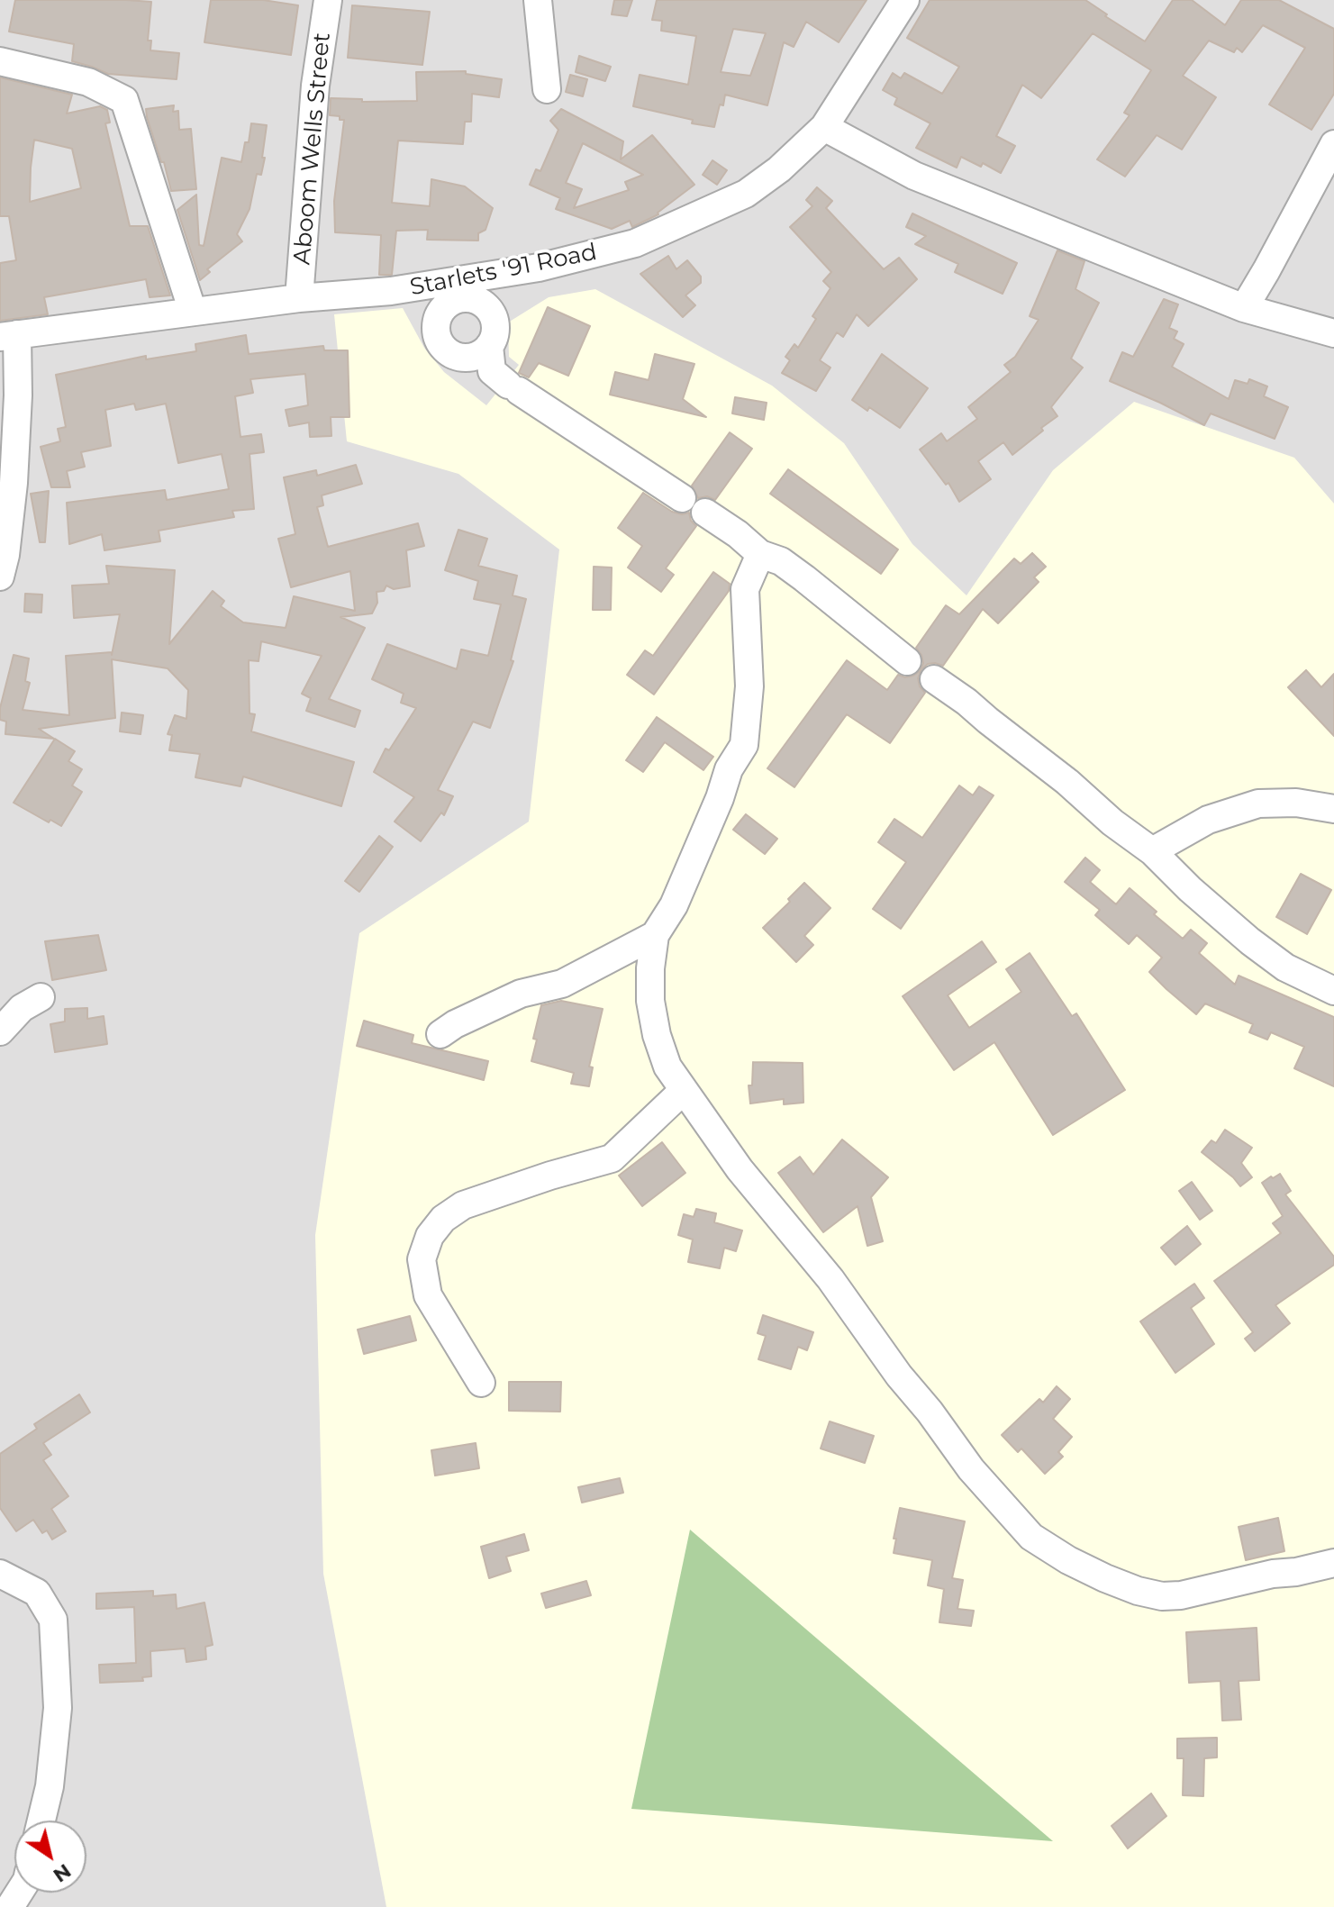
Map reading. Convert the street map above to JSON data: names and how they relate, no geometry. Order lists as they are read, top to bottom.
{
  "streets": {
    "street": ["Aboom Wells Street", "Starlets '91 Road"]
  },
  "crossings": [
    ["Aboom Wells Street", "Starlets '91 Road"]
  ],
  "north": "bottom right"
}
